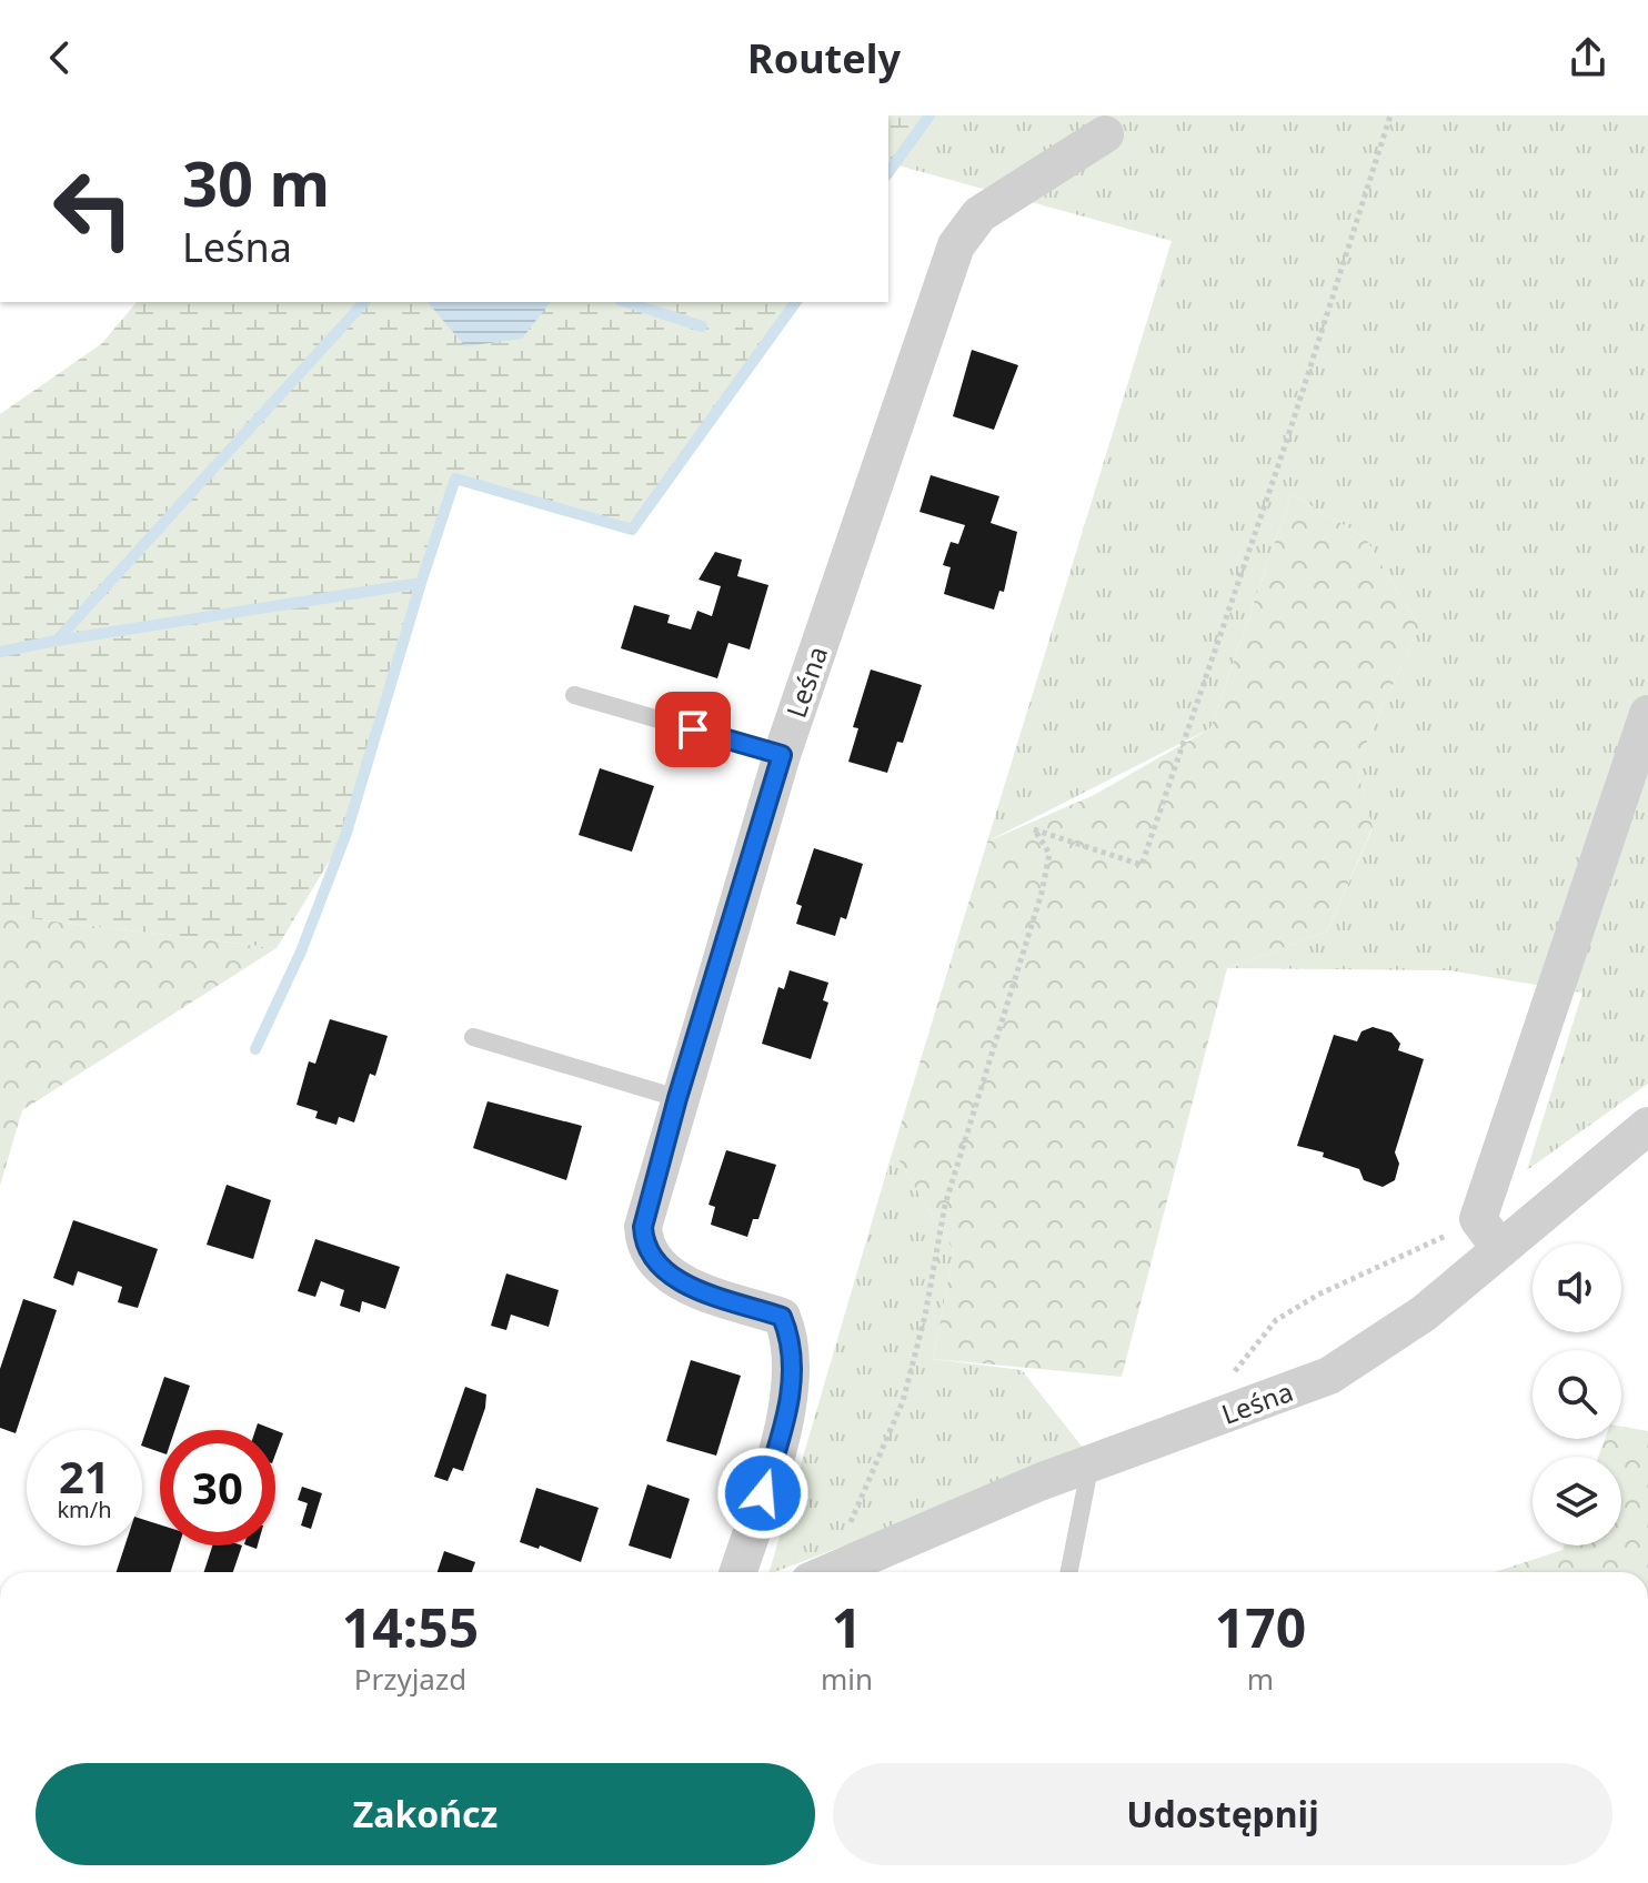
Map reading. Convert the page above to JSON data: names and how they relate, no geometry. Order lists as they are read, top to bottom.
{
  "streets": {
    "street": ["Leśna"]
  },
  "page": {
    "header": "Routely",
    "turn": ["30 m", "Leśna"],
    "speed": "21 km/h",
    "limit": "30",
    "eta": [
      "14:55",
      "Przyjazd",
      "1",
      "min",
      "170",
      "m"
    ],
    "buttons": ["Zakończ", "Udostępnij"]
  }
}
